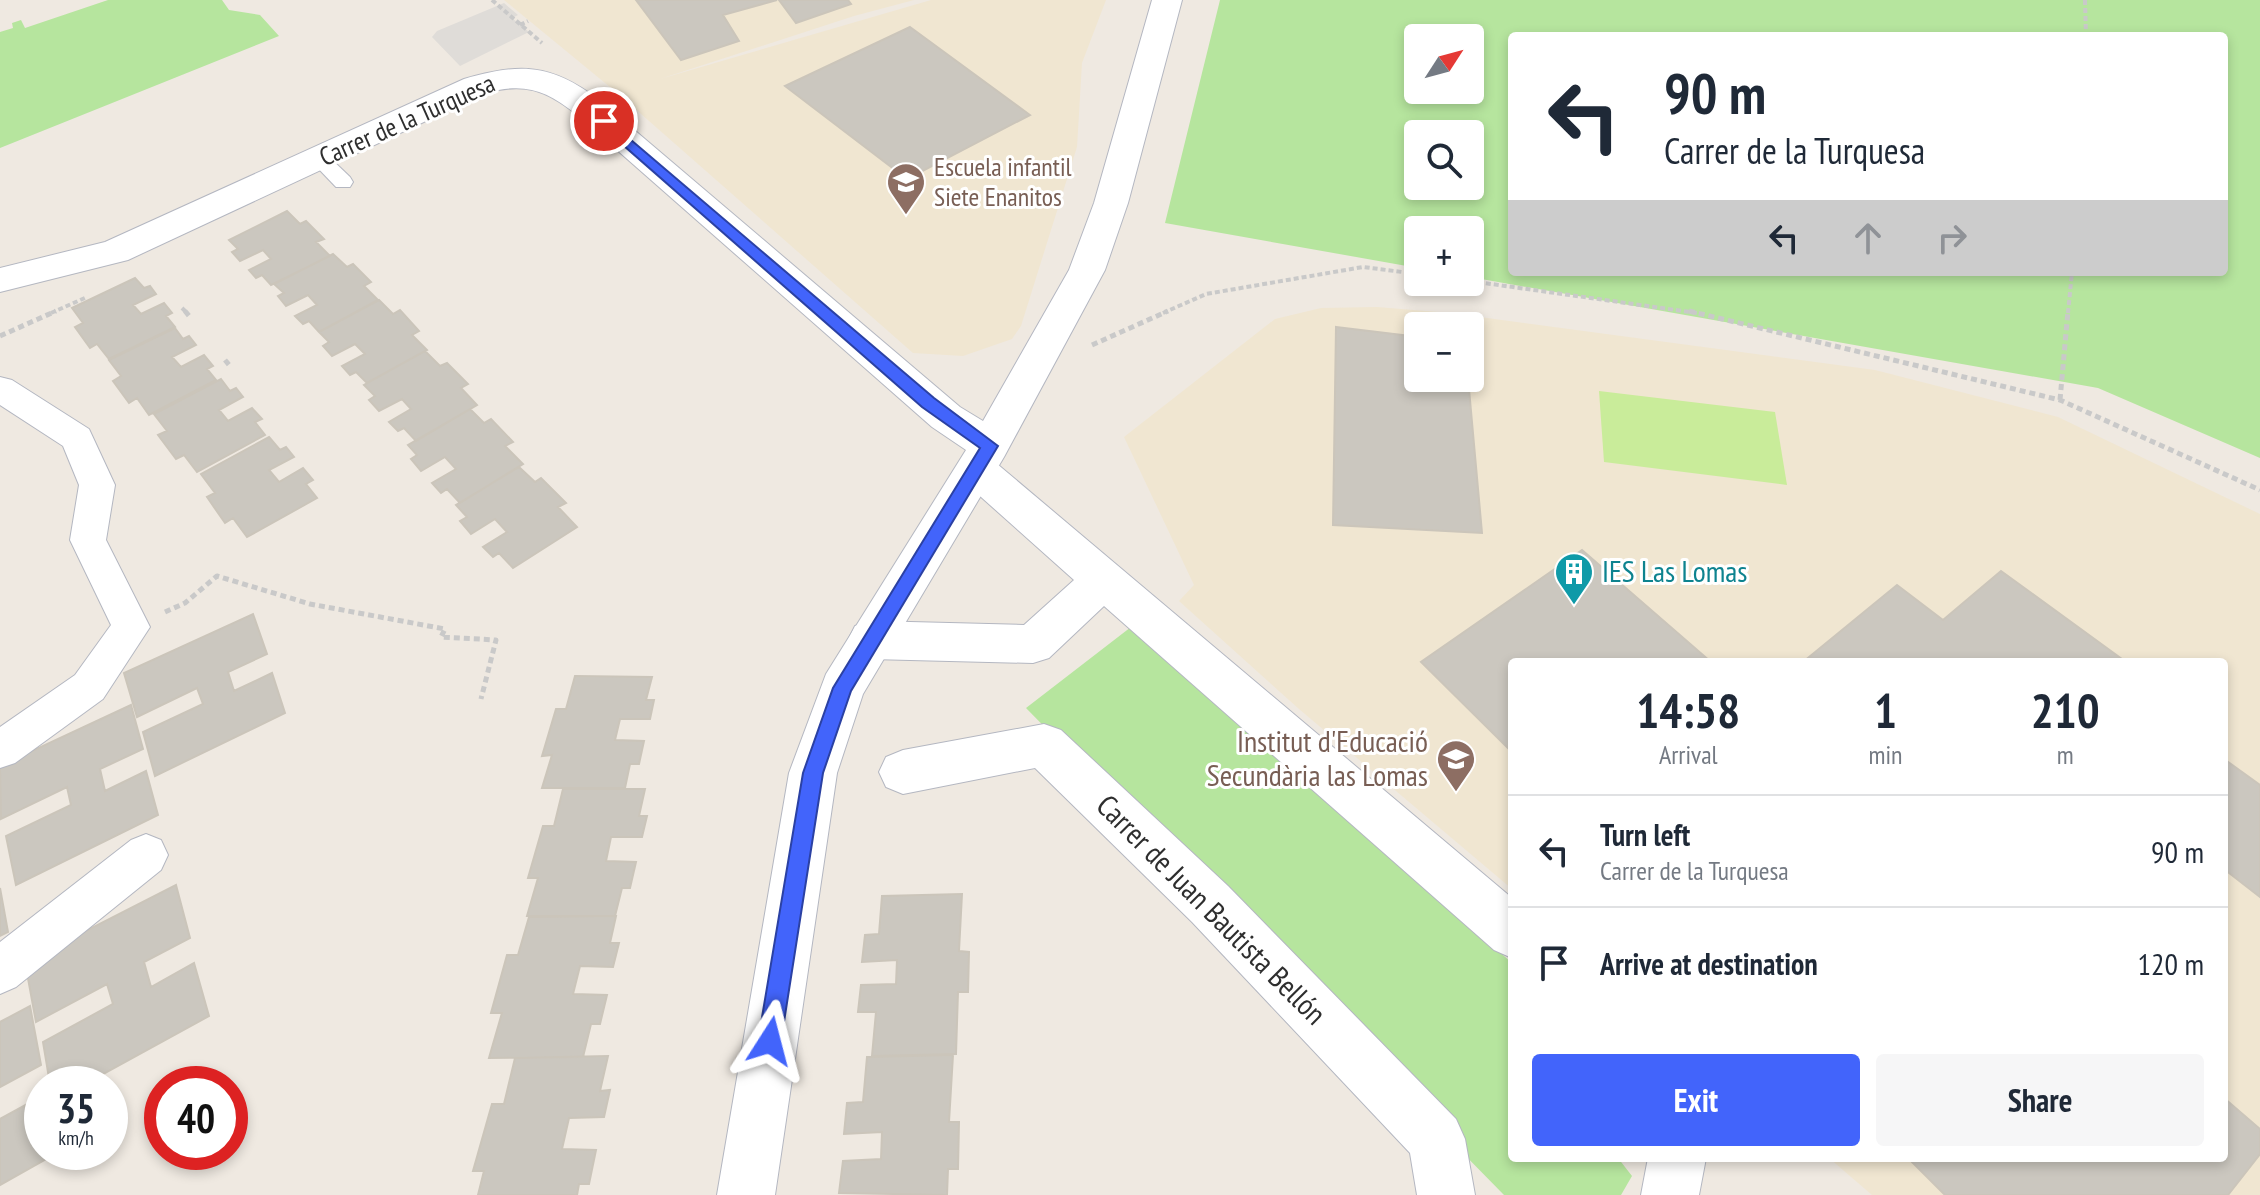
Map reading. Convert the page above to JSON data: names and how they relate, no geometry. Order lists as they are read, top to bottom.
{
  "streets": {
    "street": ["Carrer de la Turquesa", "Carrer de Juan Bautista Bellón"]
  },
  "places": {
    "school or university": ["Escuela infantil Siete Enanitos", "Institut d'Educació Secundària las Lomas"],
    "building": ["IES Las Lomas"]
  },
  "north": "top right",
  "page": {
    "map_buttons": ["+", "−"],
    "turn": ["90 m", "Carrer de la Turquesa"],
    "eta": [
      "14:58",
      "Arrival",
      "1",
      "min",
      "210",
      "m"
    ],
    "list": [
      {
        "name": "Turn left",
        "note": "Carrer de la Turquesa",
        "value": "90 m"
      },
      {
        "name": "Arrive at destination",
        "value": "120 m"
      }
    ],
    "buttons": ["Exit", "Share"],
    "speed": "35 km/h",
    "limit": "40"
  }
}
